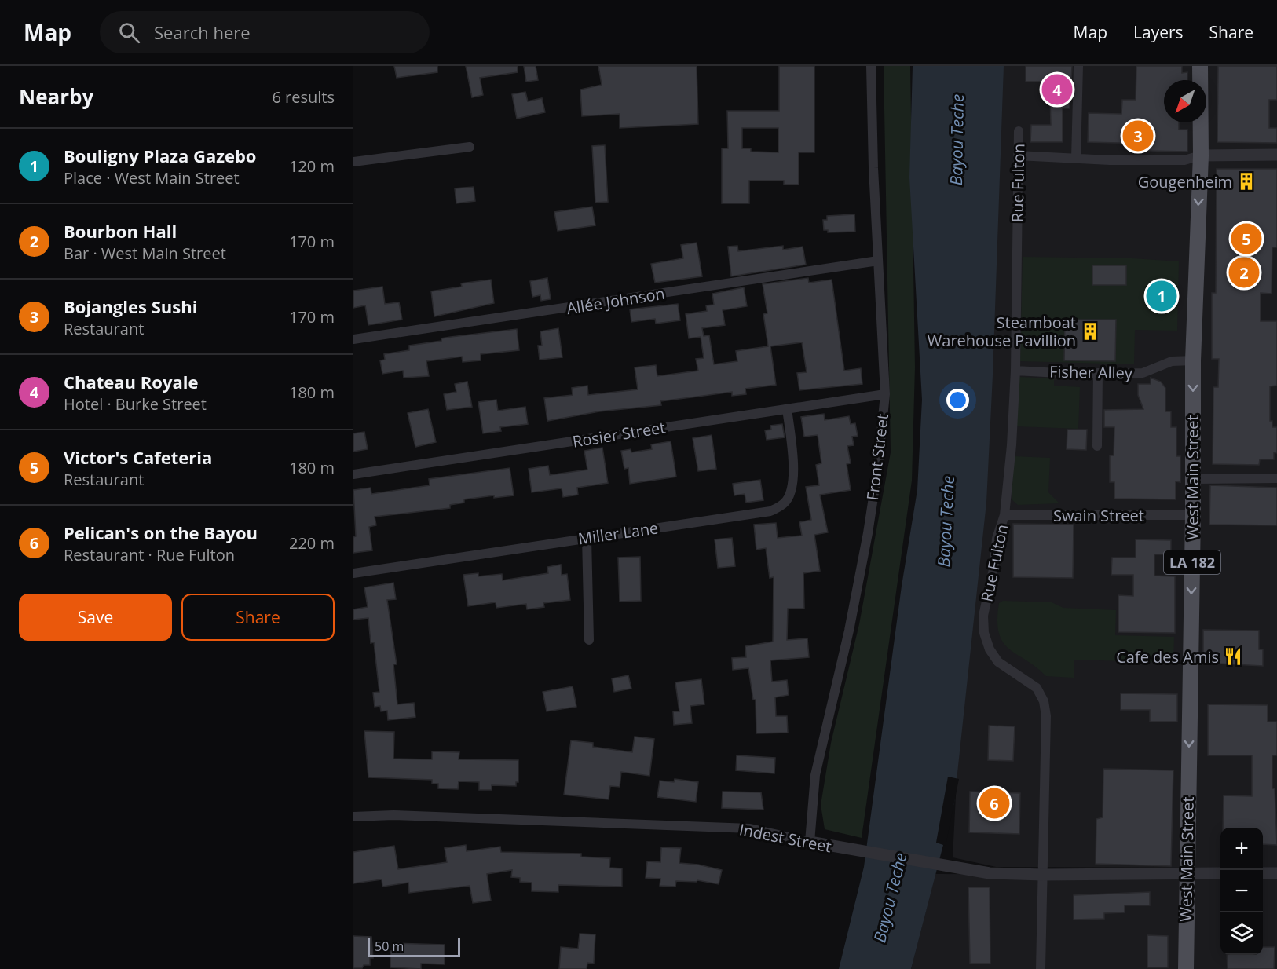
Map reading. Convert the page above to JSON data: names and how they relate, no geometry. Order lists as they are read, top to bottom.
{
  "streets": {
    "main road": ["West Main Street", "LA 182"],
    "street": [
      "Rue Fulton",
      "Allée Johnson",
      "Fisher Alley",
      "Rosier Street",
      "Front Street",
      "Swain Street",
      "Miller Lane",
      "Indest Street"
    ]
  },
  "crossings": [
    ["Rue Fulton", "Fisher Alley"],
    ["Rue Fulton", "Swain Street"],
    ["Rue Fulton", "Indest Street"],
    ["Allée Johnson", "Front Street"],
    ["Fisher Alley", "West Main Street"],
    ["Rosier Street", "Front Street"],
    ["Rosier Street", "Miller Lane"],
    ["Front Street", "Indest Street"],
    ["West Main Street", "Swain Street"],
    ["West Main Street", "LA 182"],
    ["West Main Street", "Indest Street"]
  ],
  "one_way": ["West Main Street"],
  "water": ["Bayou Teche"],
  "places": {
    "building": ["Gougenheim", "Steamboat Warehouse Pavillion"],
    "restaurant": ["Cafe des Amis"]
  },
  "scale_bar": "50 m",
  "north": "bottom left",
  "page": {
    "header": "Map",
    "search": "Search here",
    "nav": ["Map", "Layers", "Share"],
    "heading": ["Nearby", "6 results"],
    "pins": [
      "4",
      "3",
      "5",
      "2",
      "1",
      "6"
    ],
    "list": [
      {
        "mark": "1",
        "name": "Bouligny Plaza Gazebo",
        "note": "Place · West Main Street",
        "value": "120 m"
      },
      {
        "mark": "2",
        "name": "Bourbon Hall",
        "note": "Bar · West Main Street",
        "value": "170 m"
      },
      {
        "mark": "3",
        "name": "Bojangles Sushi",
        "note": "Restaurant",
        "value": "170 m"
      },
      {
        "mark": "4",
        "name": "Chateau Royale",
        "note": "Hotel · Burke Street",
        "value": "180 m"
      },
      {
        "mark": "5",
        "name": "Victor's Cafeteria",
        "note": "Restaurant",
        "value": "180 m"
      },
      {
        "mark": "6",
        "name": "Pelican's on the Bayou",
        "note": "Restaurant · Rue Fulton",
        "value": "220 m"
      }
    ],
    "buttons": ["Save", "Share"],
    "map_buttons": ["+", "−"],
    "scale": "50 m"
  }
}
